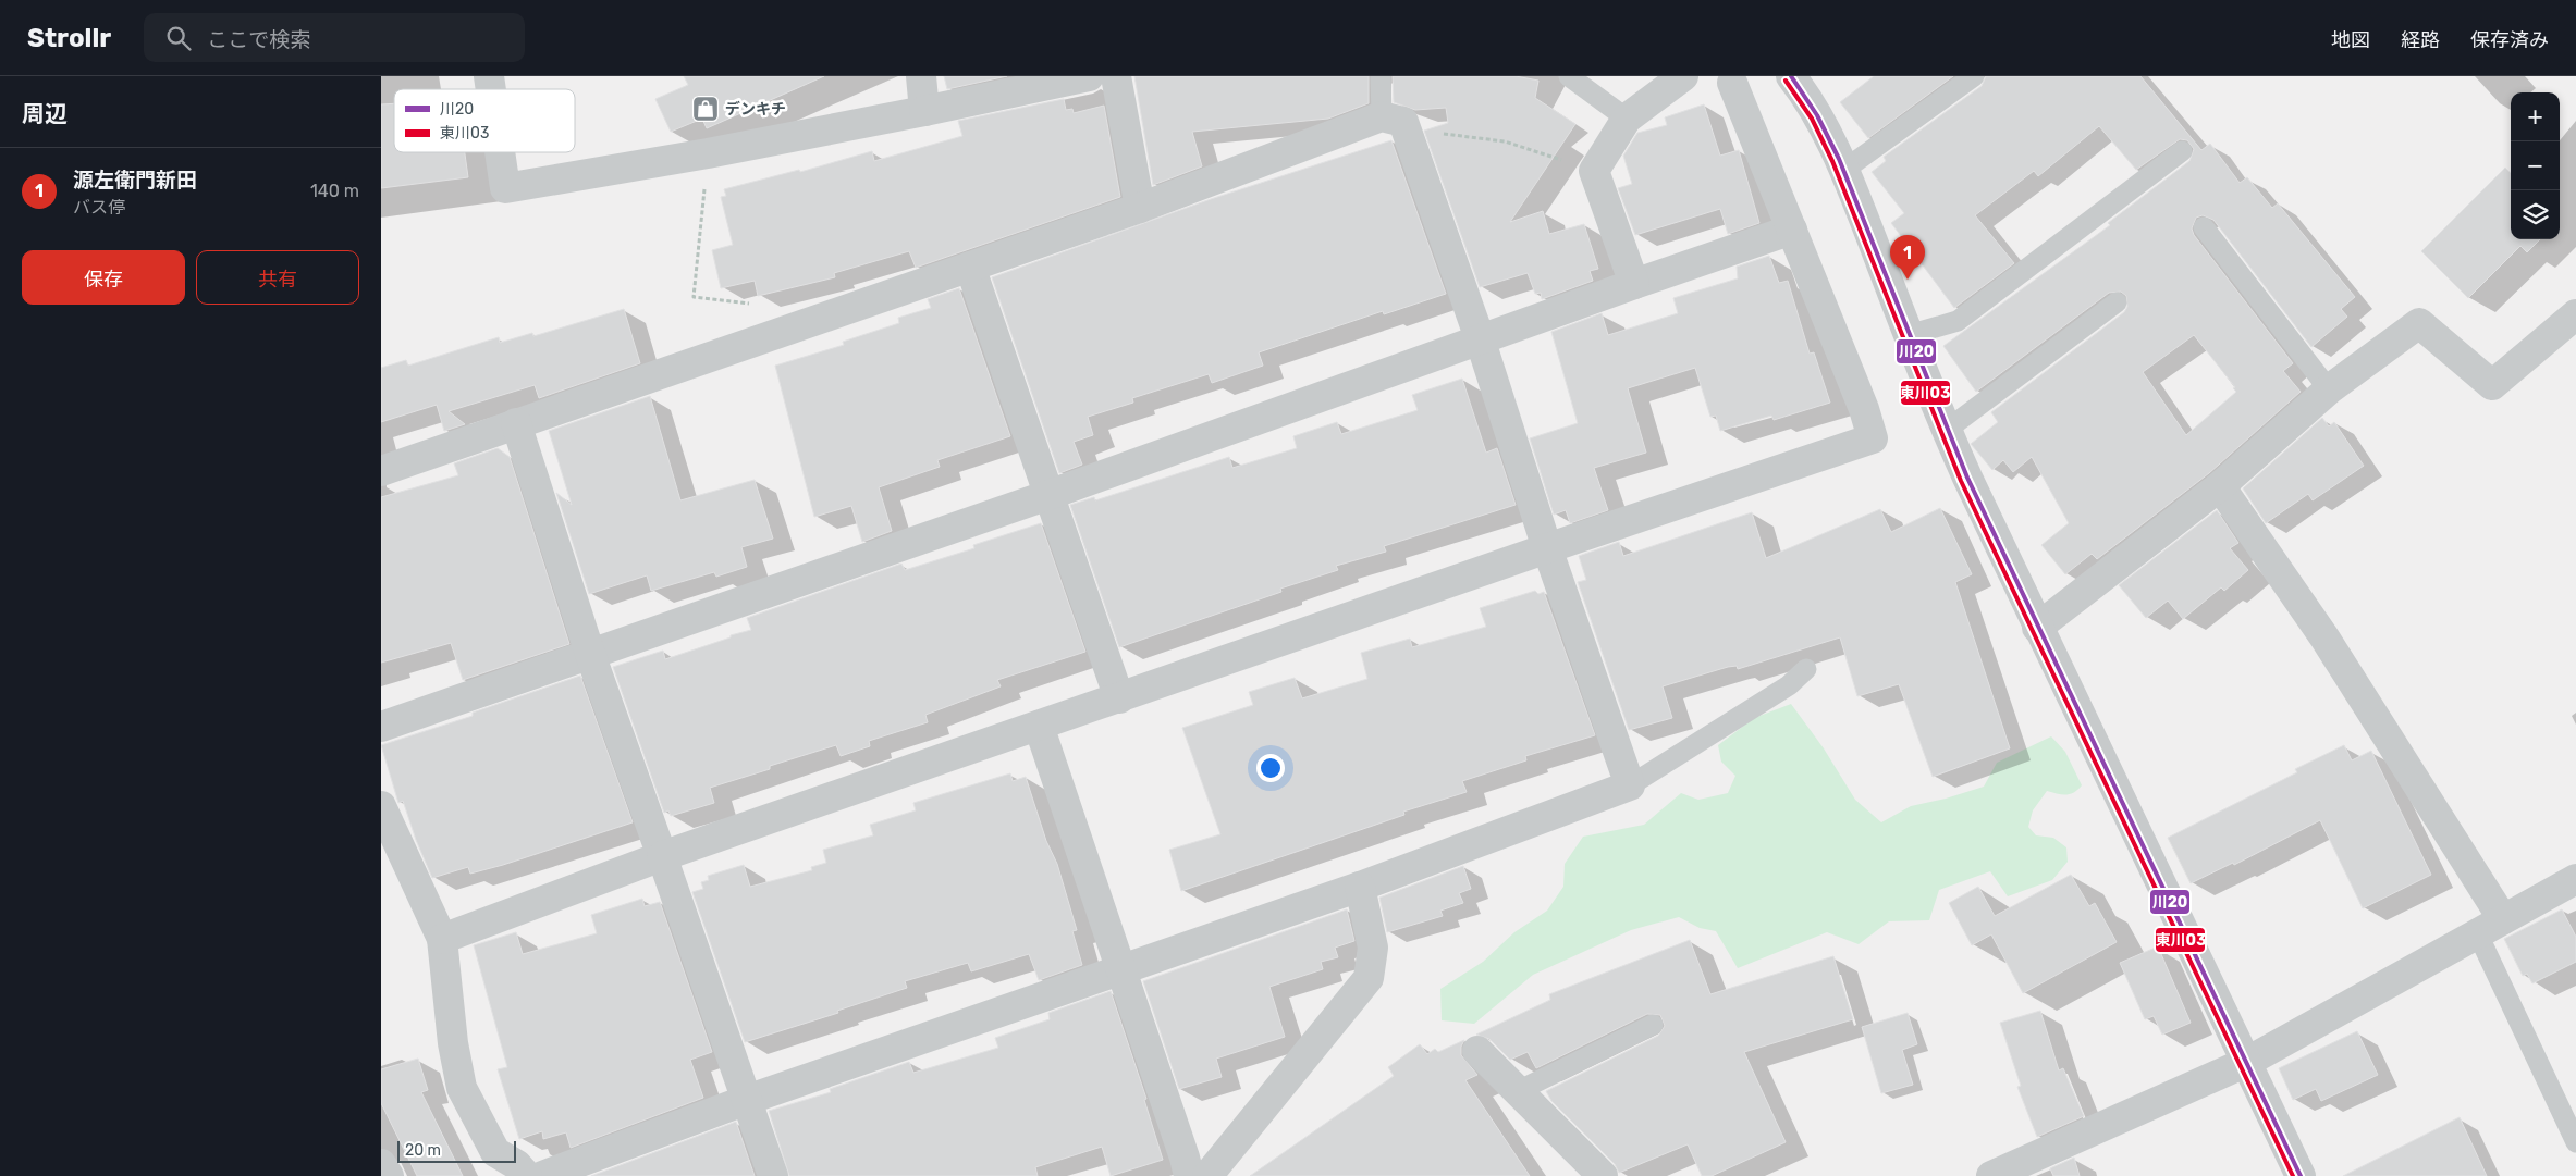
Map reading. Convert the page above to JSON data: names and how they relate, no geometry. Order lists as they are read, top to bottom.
{
  "places": {
    "shop": ["デンキチ"]
  },
  "lines": ["transit line 川20", "transit line 東川03"],
  "legend": ["川20", "東川03"],
  "scale_bar": "20 m",
  "page": {
    "header": "Strollr",
    "search": "ここで検索",
    "nav": ["地図", "経路", "保存済み"],
    "heading": "周辺",
    "map_buttons": ["+", "−"],
    "list": [
      {
        "mark": "1",
        "name": "源左衛門新田",
        "note": "バス停",
        "value": "140 m"
      }
    ],
    "buttons": ["保存", "共有"],
    "pins": "1",
    "scale": "20 m"
  }
}
